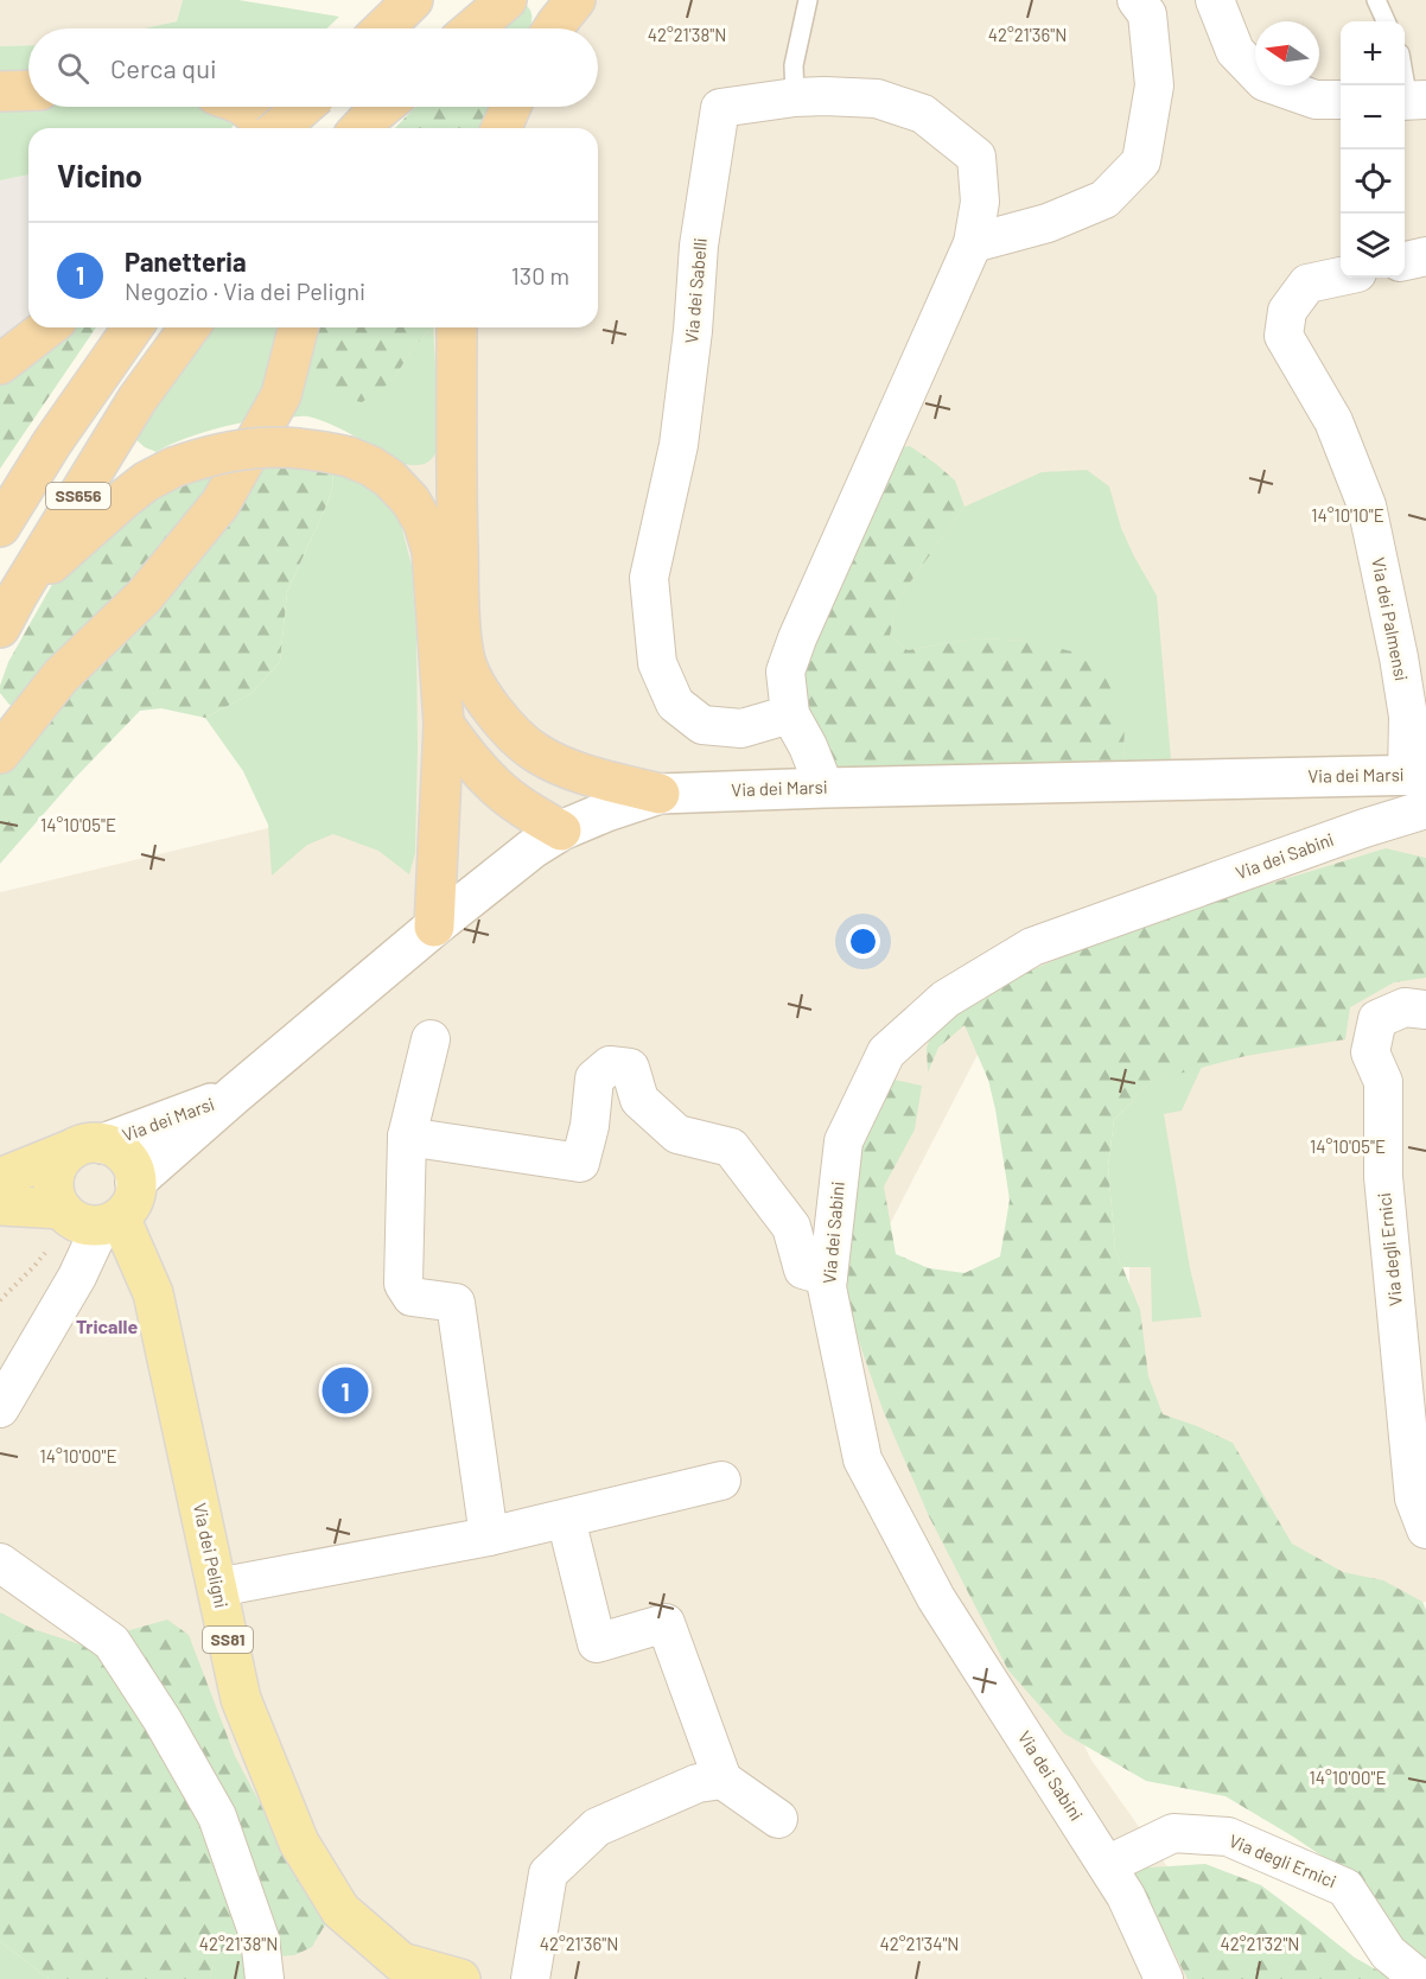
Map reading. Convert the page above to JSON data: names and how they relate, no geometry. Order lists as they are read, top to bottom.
{
  "streets": {
    "highway": ["SS656"],
    "main road": ["Via dei Marsi", "Via dei Peligni", "SS81"],
    "street": [
      "Via dei Sabelli",
      "Via dei Palmensi",
      "Via dei Sabini",
      "Via degli Ernici"
    ]
  },
  "crossings": [
    ["Via dei Sabelli", "Via dei Marsi"],
    ["Via dei Palmensi", "Via dei Marsi"],
    ["Via dei Marsi", "Via dei Peligni"],
    ["Via dei Sabini", "Via degli Ernici"]
  ],
  "districts": ["Tricalle"],
  "north": "left",
  "page": {
    "map_buttons": ["+", "−"],
    "search": "Cerca qui",
    "heading": "Vicino",
    "list": [
      {
        "mark": "1",
        "name": "Panetteria",
        "note": "Negozio · Via dei Peligni",
        "value": "130 m"
      }
    ],
    "pins": "1"
  },
  "coordinates": [
    "42°21'38\"N",
    "42°21'36\"N",
    "14°10'10\"E",
    "14°10'05\"E",
    "14°10'00\"E",
    "42°21'34\"N",
    "42°21'32\"N"
  ]
}
